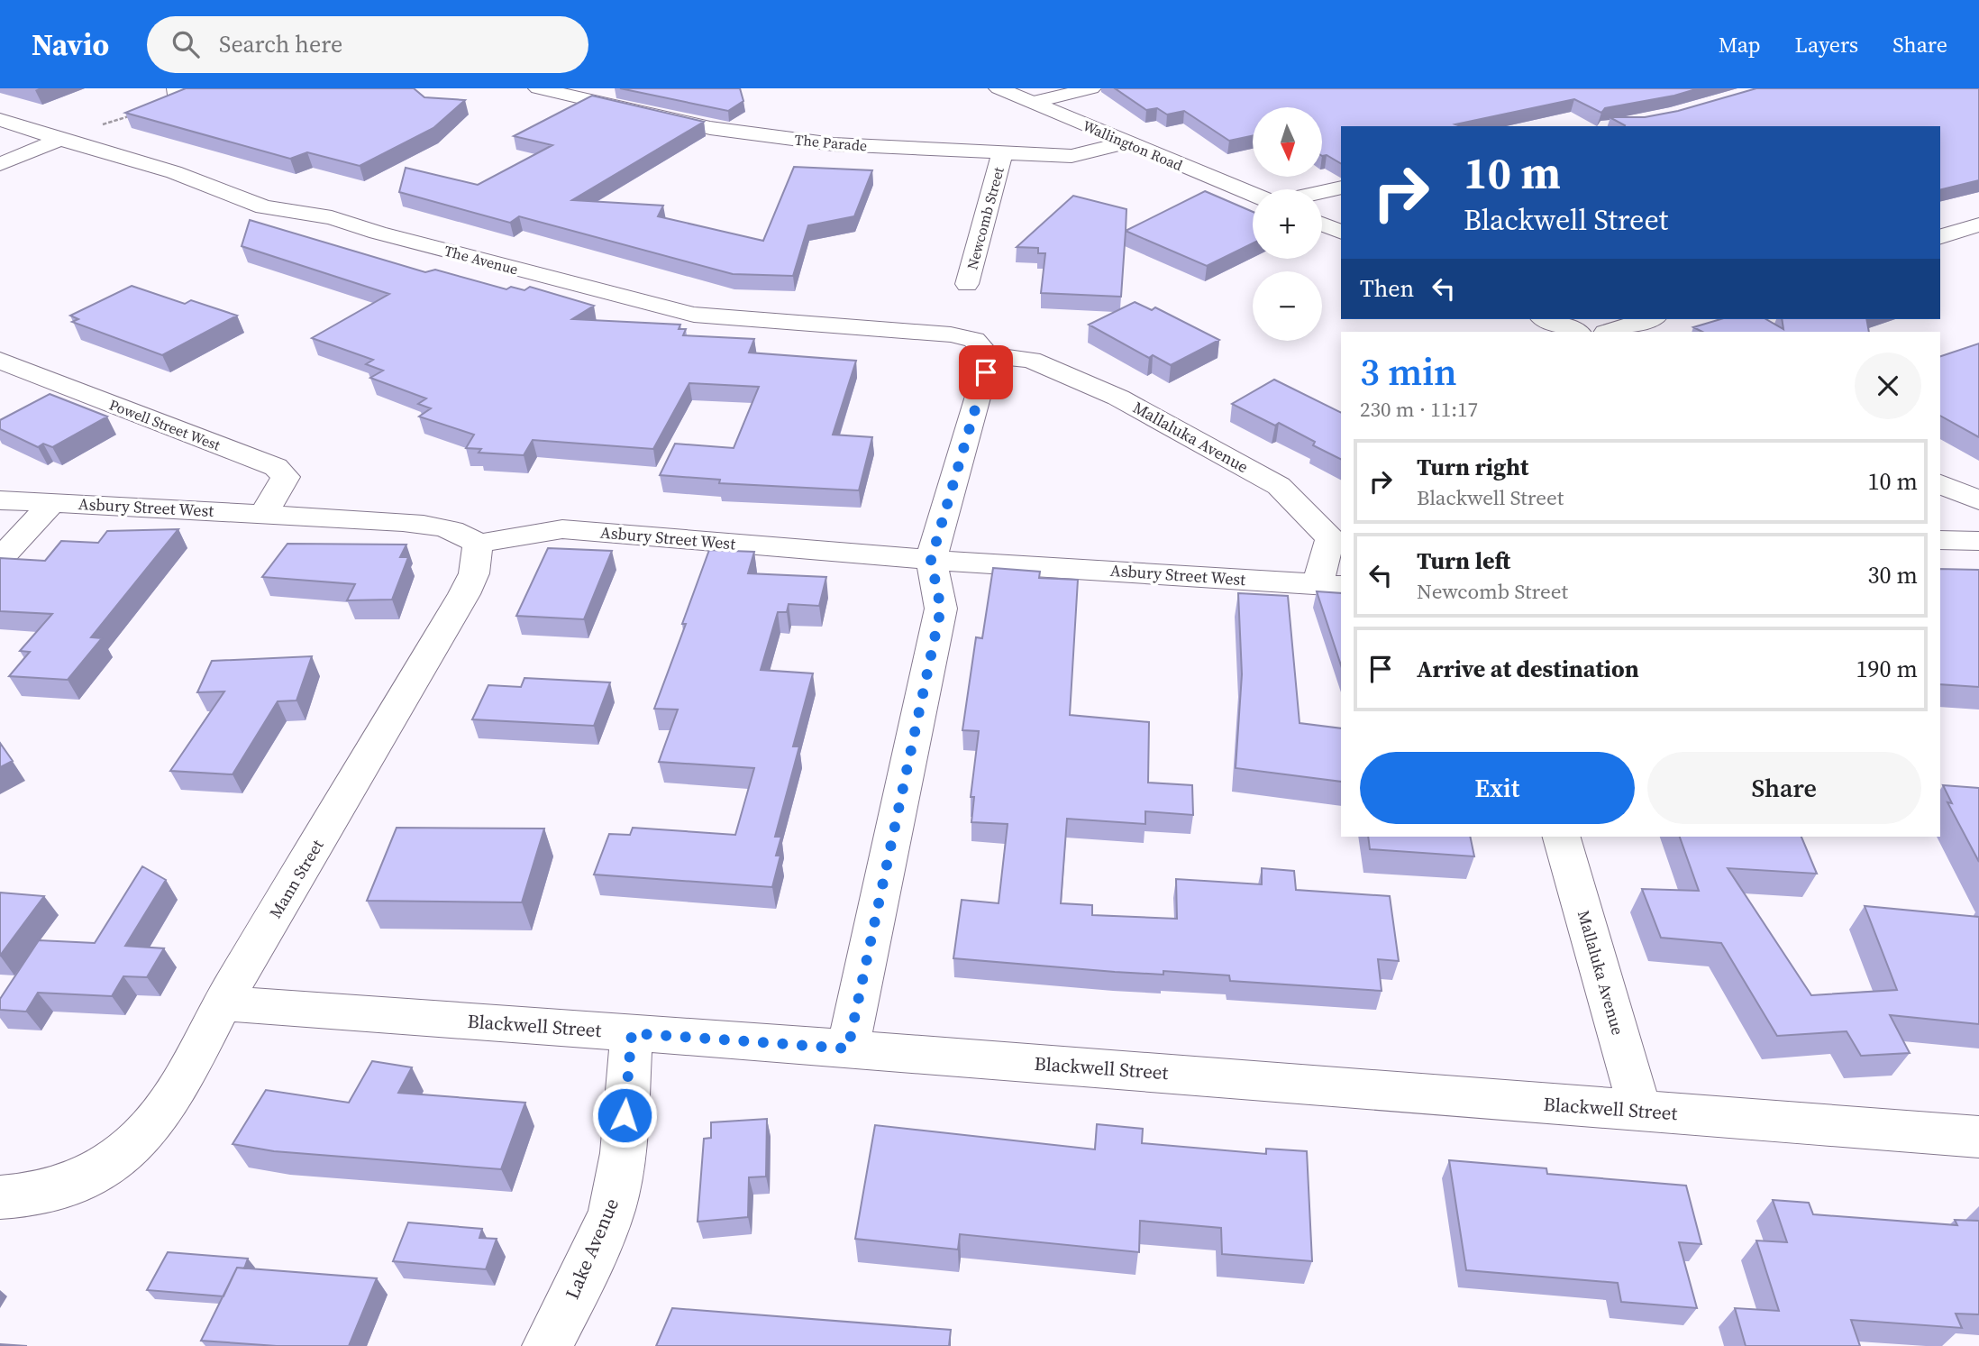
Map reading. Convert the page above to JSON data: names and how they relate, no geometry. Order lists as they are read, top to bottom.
{
  "streets": {
    "street": [
      "The Parade",
      "Wallington Road",
      "Newcomb Street",
      "The Avenue",
      "Powell Street West",
      "Mallaluka Avenue",
      "Asbury Street West",
      "Mann Street",
      "Blackwell Street",
      "Lake Avenue"
    ]
  },
  "crossings": [
    ["The Parade", "Wallington Road"],
    ["The Parade", "Newcomb Street"],
    ["The Avenue", "Mallaluka Avenue"],
    ["Powell Street West", "Asbury Street West"],
    ["Mallaluka Avenue", "Asbury Street West"],
    ["Mallaluka Avenue", "Blackwell Street"],
    ["Asbury Street West", "Mann Street"],
    ["Mann Street", "Blackwell Street"],
    ["Blackwell Street", "Lake Avenue"]
  ],
  "north": "bottom",
  "page": {
    "header": "Navio",
    "search": "Search here",
    "nav": ["Map", "Layers", "Share"],
    "map_buttons": ["+", "−"],
    "turn": ["10 m", "Blackwell Street"],
    "then": "Then",
    "heading": ["3 min", "230 m · 11:17"],
    "list": [
      {
        "name": "Turn right",
        "note": "Blackwell Street",
        "value": "10 m"
      },
      {
        "name": "Turn left",
        "note": "Newcomb Street",
        "value": "30 m"
      },
      {
        "name": "Arrive at destination",
        "value": "190 m"
      }
    ],
    "buttons": ["Exit", "Share"]
  }
}
